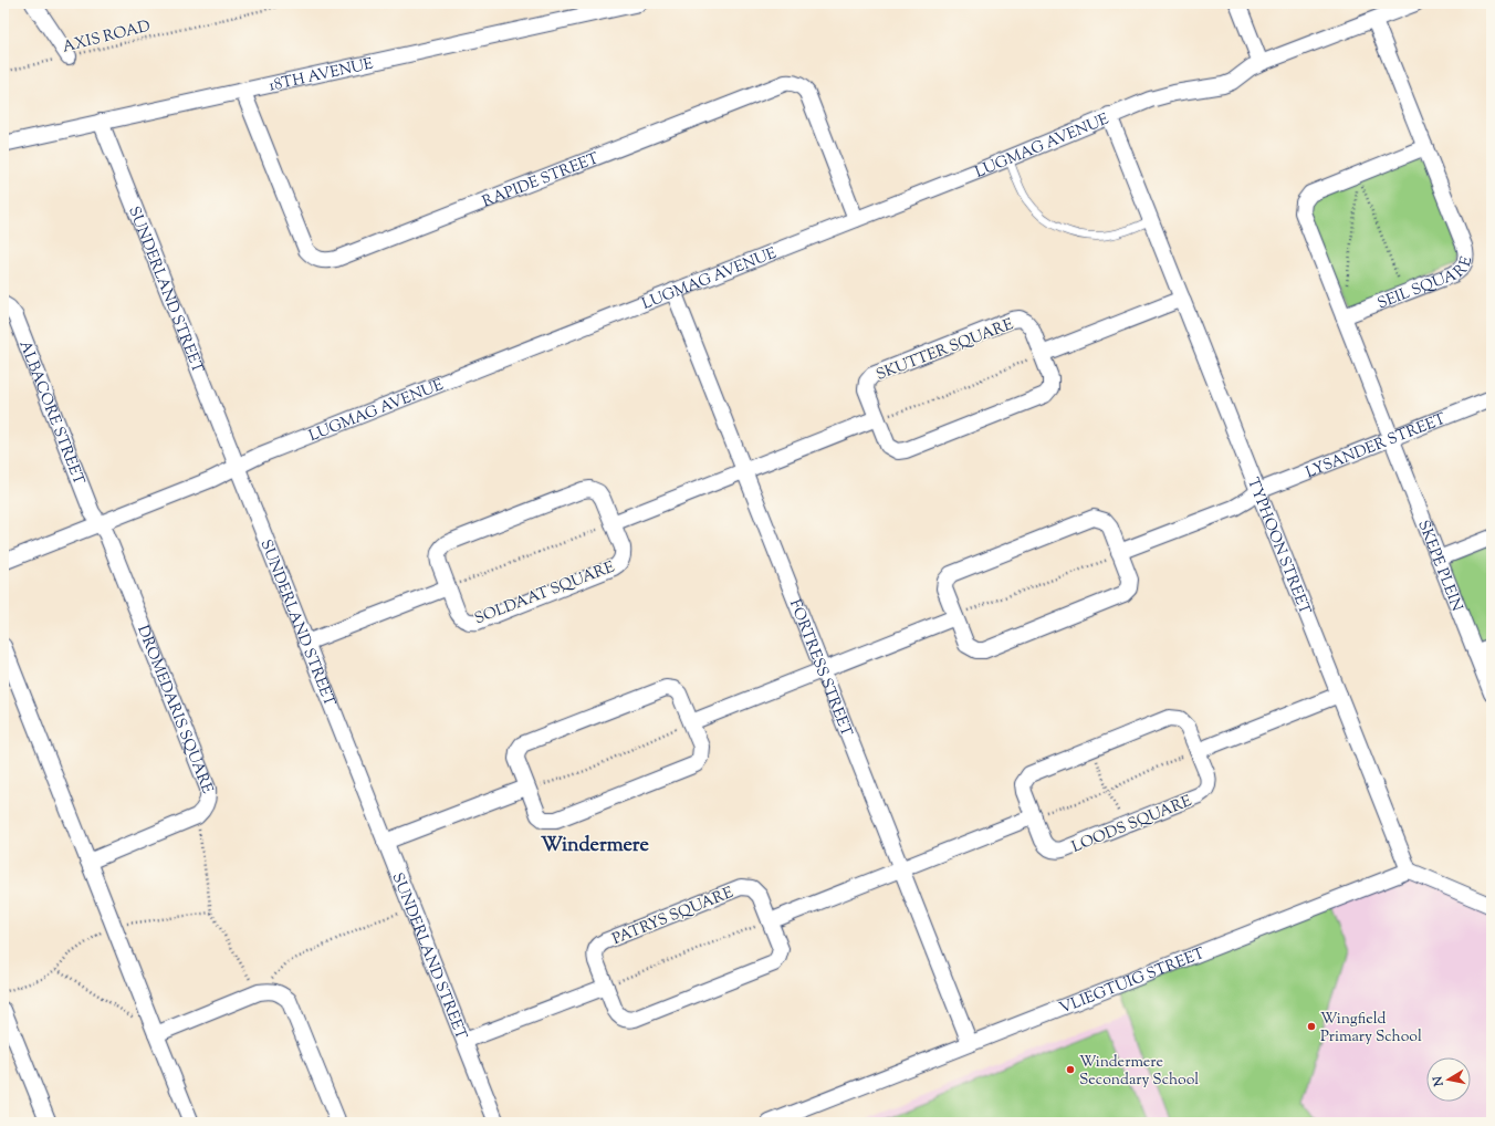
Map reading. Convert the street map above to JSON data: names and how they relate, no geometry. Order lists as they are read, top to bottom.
{
  "streets": {
    "street": [
      "18TH AVENUE",
      "LUGMAG AVENUE",
      "RAPIDE STREET",
      "SEIL SQUARE",
      "SUNDERLAND STREET",
      "SKUTTER SQUARE",
      "ALBACORE STREET",
      "LYSANDER STREET",
      "TYPHOON STREET",
      "SKEPE PLEIN",
      "SOLDAAT SQUARE",
      "FORTRESS STREET",
      "DROMEDARIS SQUARE",
      "LOODS SQUARE",
      "PATRYS SQUARE",
      "VLIEGTUIG STREET"
    ],
    "path": ["AXIS ROAD"]
  },
  "crossings": [
    ["18TH AVENUE", "RAPIDE STREET"],
    ["18TH AVENUE", "SUNDERLAND STREET"],
    ["LUGMAG AVENUE", "RAPIDE STREET"],
    ["LUGMAG AVENUE", "SEIL SQUARE"],
    ["LUGMAG AVENUE", "SUNDERLAND STREET"],
    ["LUGMAG AVENUE", "ALBACORE STREET"],
    ["LUGMAG AVENUE", "TYPHOON STREET"],
    ["LUGMAG AVENUE", "FORTRESS STREET"],
    ["LUGMAG AVENUE", "DROMEDARIS SQUARE"],
    ["ALBACORE STREET", "DROMEDARIS SQUARE"],
    ["LYSANDER STREET", "TYPHOON STREET"],
    ["LYSANDER STREET", "SKEPE PLEIN"],
    ["TYPHOON STREET", "VLIEGTUIG STREET"],
    ["FORTRESS STREET", "VLIEGTUIG STREET"]
  ],
  "districts": ["Windermere"],
  "places": ["Wingfield Primary School", "Windermere Secondary School"],
  "north": "left"
}
